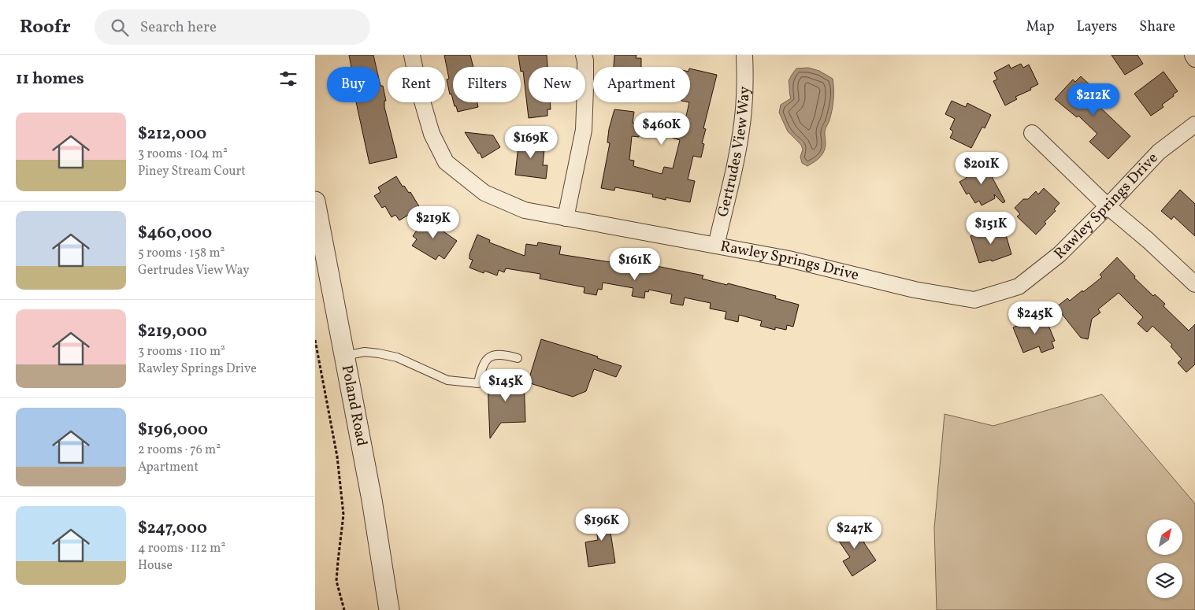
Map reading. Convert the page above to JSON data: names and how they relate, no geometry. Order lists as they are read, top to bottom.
{
  "streets": {
    "street": ["Gertrudes View Way", "Rawley Springs Drive", "Poland Road"]
  },
  "crossings": [
    ["Gertrudes View Way", "Rawley Springs Drive"]
  ],
  "north": "top right",
  "page": {
    "header": "Roofr",
    "search": "Search here",
    "nav": ["Map", "Layers", "Share"],
    "heading": "11 homes",
    "chip": [
      "Buy",
      "Rent",
      "Filters",
      "New",
      "Apartment"
    ],
    "price": [
      "$212K",
      "$460K",
      "$169K",
      "$201K",
      "$219K",
      "$151K",
      "$161K",
      "$245K",
      "$145K",
      "$196K",
      "$247K"
    ],
    "list": [
      {
        "name": "$212,000",
        "note": "3 rooms · 104 m² · Piney Stream Court"
      },
      {
        "name": "$460,000",
        "note": "5 rooms · 158 m² · Gertrudes View Way"
      },
      {
        "name": "$219,000",
        "note": "3 rooms · 110 m² · Rawley Springs Drive"
      },
      {
        "name": "$196,000",
        "note": "2 rooms · 76 m² · Apartment"
      },
      {
        "name": "$247,000",
        "note": "4 rooms · 112 m² · House"
      }
    ]
  }
}
